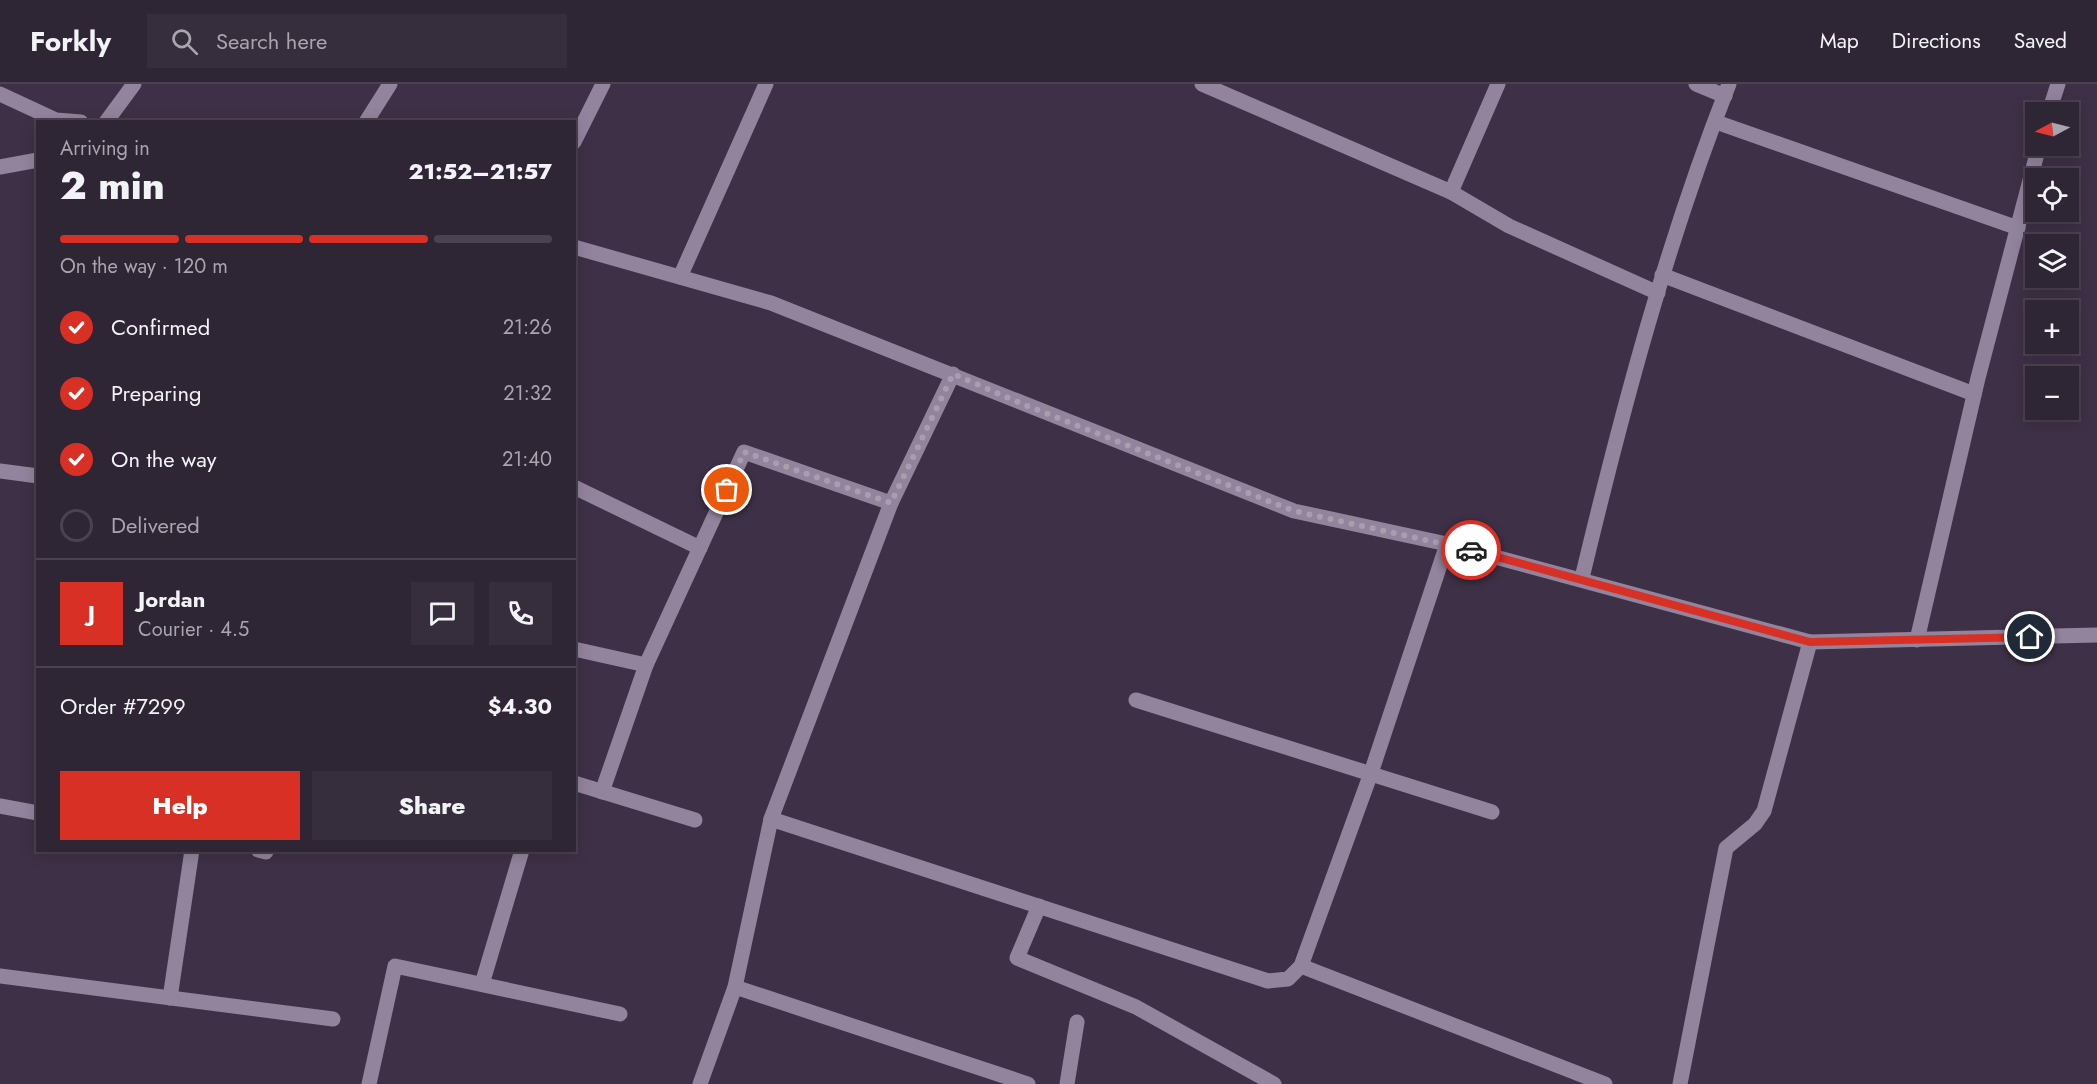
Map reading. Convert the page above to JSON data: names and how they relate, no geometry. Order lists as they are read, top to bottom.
{
  "north": "left",
  "page": {
    "header": "Forkly",
    "search": "Search here",
    "nav": ["Map", "Directions", "Saved"],
    "map_buttons": ["+", "−"],
    "heading": ["2 min", "Arriving in", "21:52–21:57"],
    "panel": [
      "Jordan",
      "Courier · 4.5",
      "Order #7299",
      "$4.30"
    ],
    "bar": "On the way · 120 m",
    "list": [
      ["Confirmed", "21:26"],
      ["Preparing", "21:32"],
      ["On the way", "21:40"],
      "Delivered"
    ],
    "round": "J",
    "buttons": ["Help", "Share"]
  }
}
